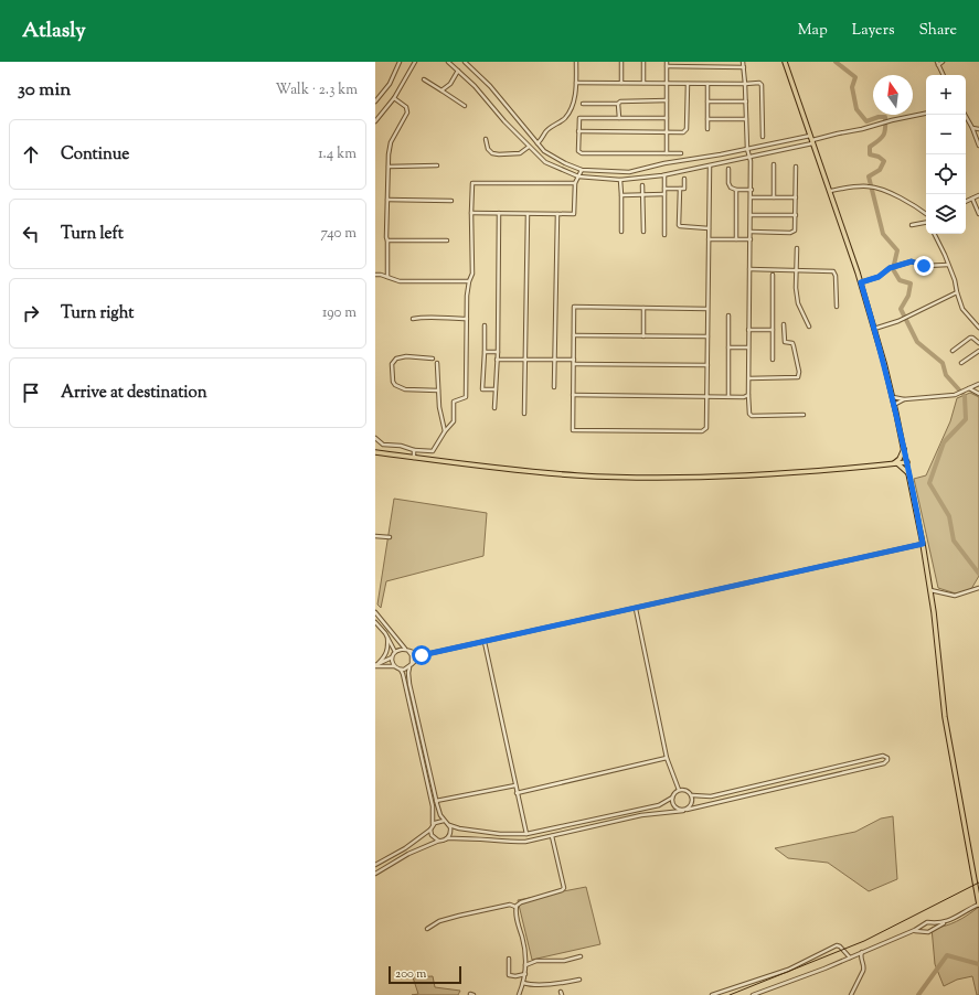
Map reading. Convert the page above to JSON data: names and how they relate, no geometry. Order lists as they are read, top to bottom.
{
  "scale_bar": "200 m",
  "north": "top",
  "page": {
    "header": "Atlasly",
    "nav": ["Map", "Layers", "Share"],
    "heading": ["30 min", "Walk · 2.3 km"],
    "map_buttons": ["+", "−"],
    "list": [
      ["Continue", "1.4 km"],
      ["Turn left", "740 m"],
      ["Turn right", "190 m"],
      "Arrive at destination"
    ],
    "scale": "200 m"
  }
}
